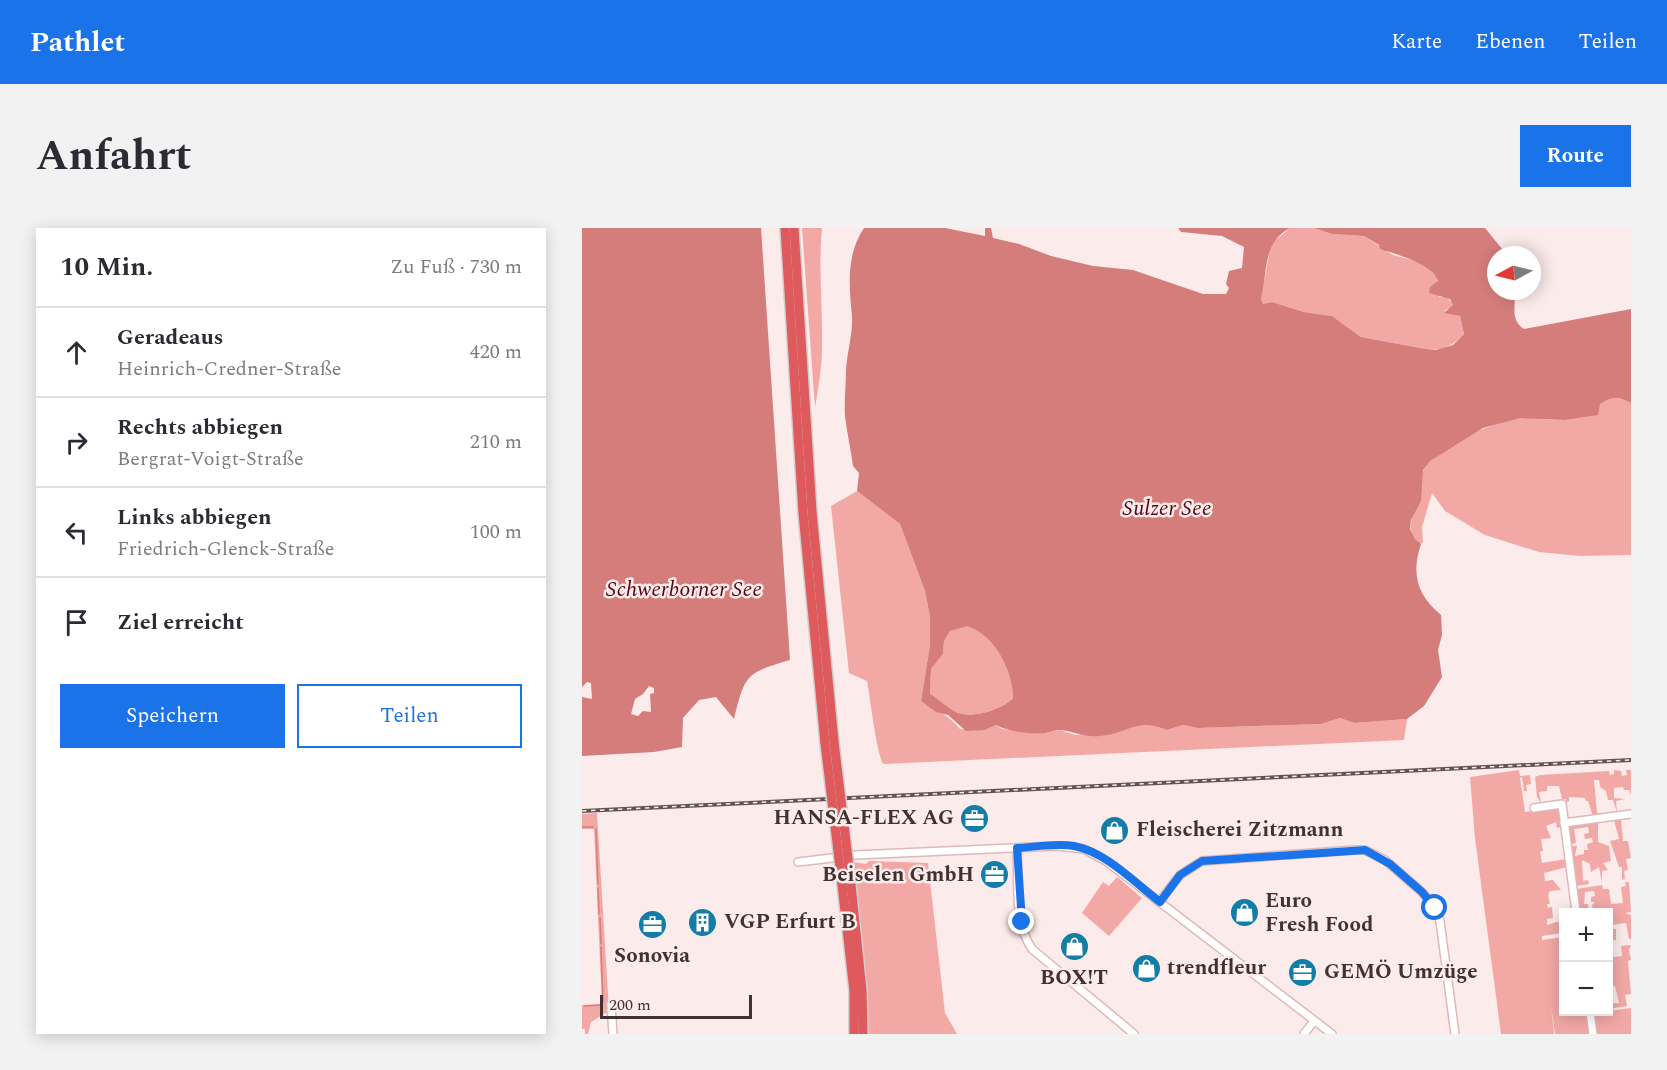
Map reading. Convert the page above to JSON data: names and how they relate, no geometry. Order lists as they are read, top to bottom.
{
  "water": ["Sulzer See", "Schwerborner See"],
  "places": {
    "office": [
      "HANSA-FLEX AG",
      "Beiselen GmbH",
      "Sonovia",
      "GEMÖ Umzüge"
    ],
    "shop": [
      "Fleischerei Zitzmann",
      "Euro Fresh Food",
      "BOX!T",
      "trendfleur"
    ],
    "building": ["VGP Erfurt B"]
  },
  "scale_bar": "200 m",
  "north": "left",
  "page": {
    "header": "Pathlet",
    "nav": ["Karte", "Ebenen", "Teilen"],
    "title": "Anfahrt",
    "buttons": [
      "Route",
      ["Speichern", "Teilen"]
    ],
    "heading": ["10 Min.", "Zu Fuß · 730 m"],
    "list": [
      ["Geradeaus", "Heinrich-Credner-Straße", "420 m"],
      ["Rechts abbiegen", "Bergrat-Voigt-Straße", "210 m"],
      ["Links abbiegen", "Friedrich-Glenck-Straße", "100 m"],
      "Ziel erreicht"
    ],
    "map_buttons": ["+", "−"],
    "scale": "200 m"
  }
}
